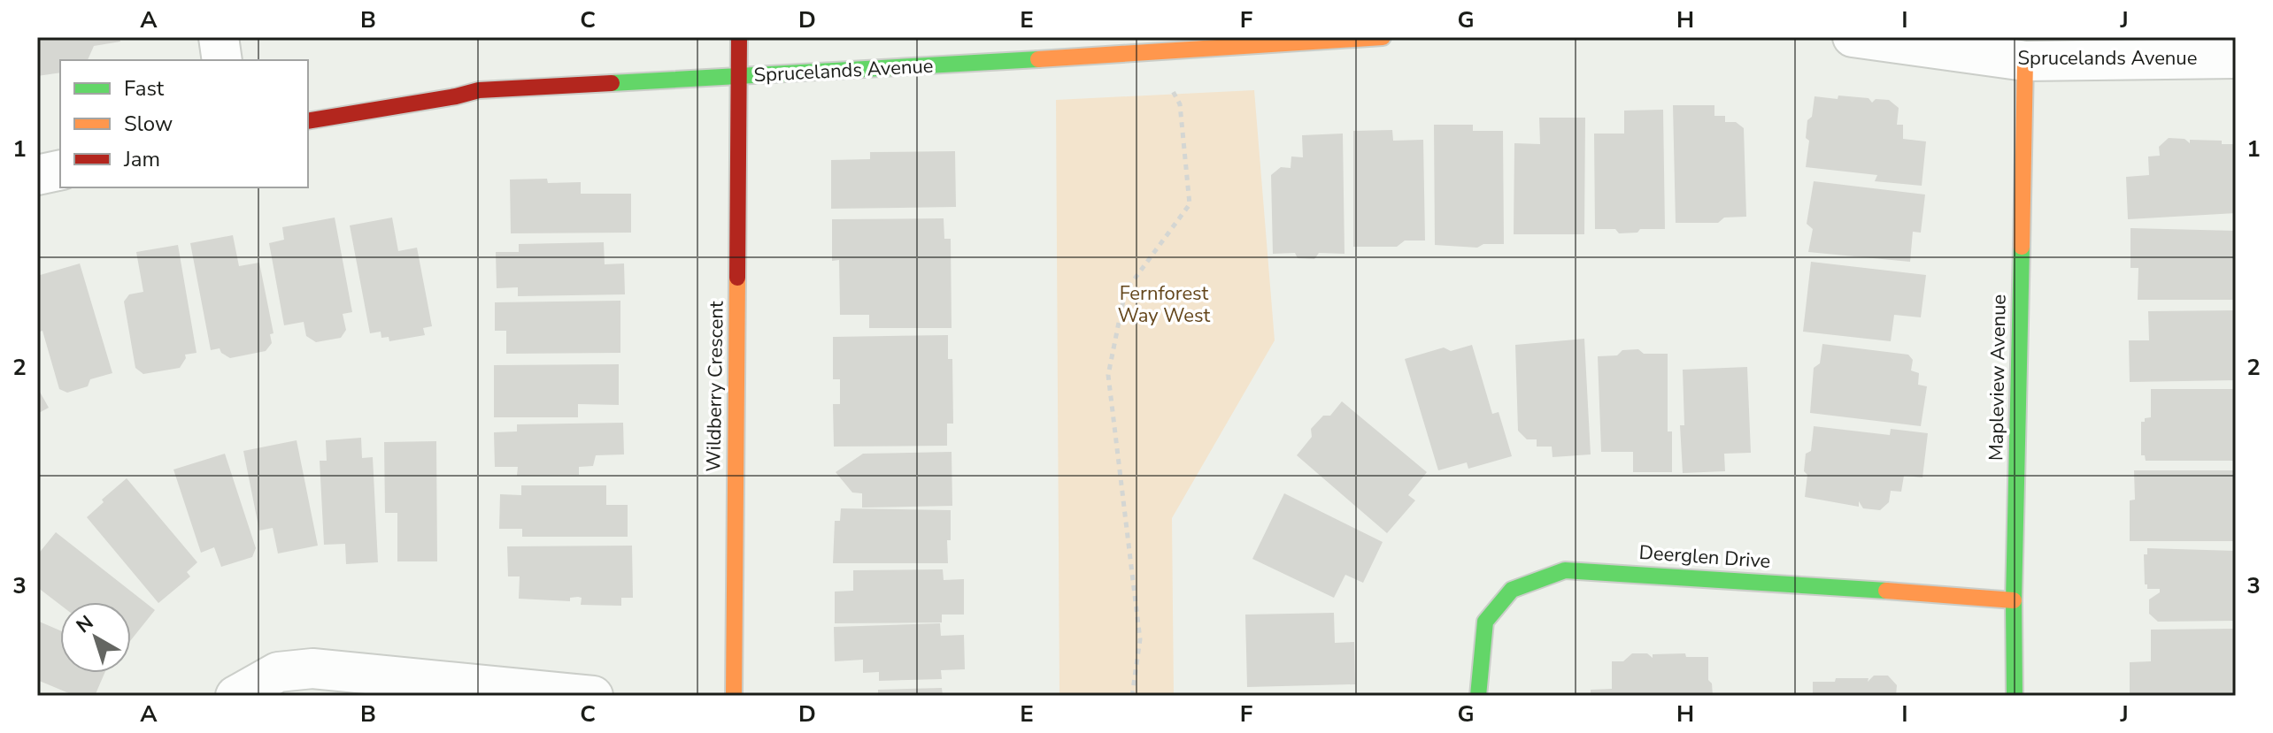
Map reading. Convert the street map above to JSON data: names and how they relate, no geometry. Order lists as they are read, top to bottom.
{
  "streets": {
    "street": [
      "Sprucelands Avenue",
      "Mapleview Avenue",
      "Wildberry Crescent",
      "Deerglen Drive"
    ]
  },
  "crossings": [
    ["Sprucelands Avenue", "Mapleview Avenue"],
    ["Sprucelands Avenue", "Wildberry Crescent"],
    ["Mapleview Avenue", "Deerglen Drive"]
  ],
  "parks": ["Fernforest Way West"],
  "legend": ["Fast", "Slow", "Jam"],
  "north": "top left",
  "grid": {
    "columns": [
      "A",
      "B",
      "C",
      "D",
      "E",
      "F",
      "G",
      "H",
      "I",
      "J"
    ],
    "rows": ["1", "2", "3"]
  }
}
